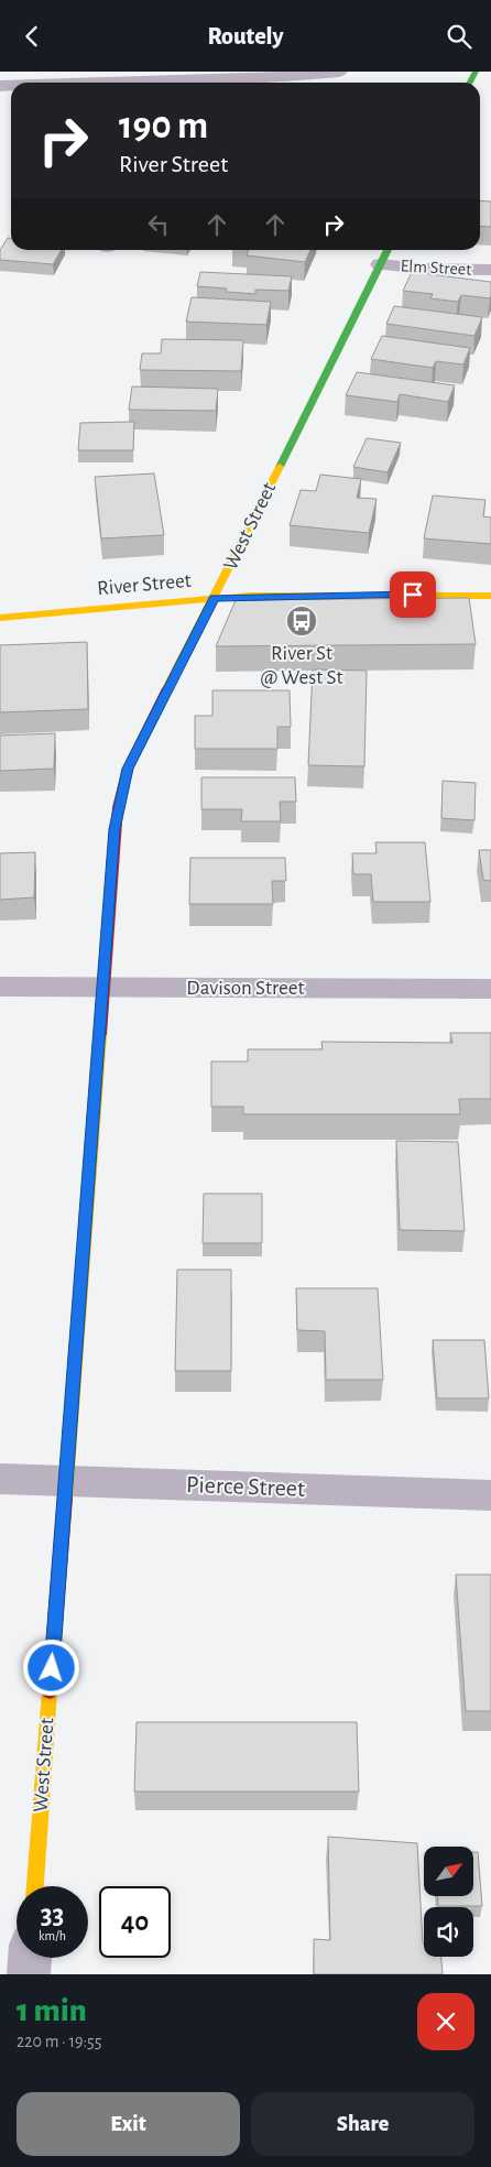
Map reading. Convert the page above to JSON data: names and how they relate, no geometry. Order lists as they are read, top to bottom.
{
  "streets": {
    "main road": ["West Street", "River Street"],
    "street": ["Elm Street", "Davison Street", "Pierce Street"]
  },
  "crossings": [
    ["Elm Street", "West Street"],
    ["West Street", "River Street"],
    ["West Street", "Davison Street"],
    ["West Street", "Pierce Street"]
  ],
  "places": {
    "bus stop": ["River St @ West St"]
  },
  "north": "top right",
  "page": {
    "header": "Routely",
    "turn": ["190 m", "River Street"],
    "speed": "33 km/h",
    "limit": "40",
    "heading": ["1 min", "220 m · 19:55"],
    "buttons": ["Exit", "Share"]
  }
}
